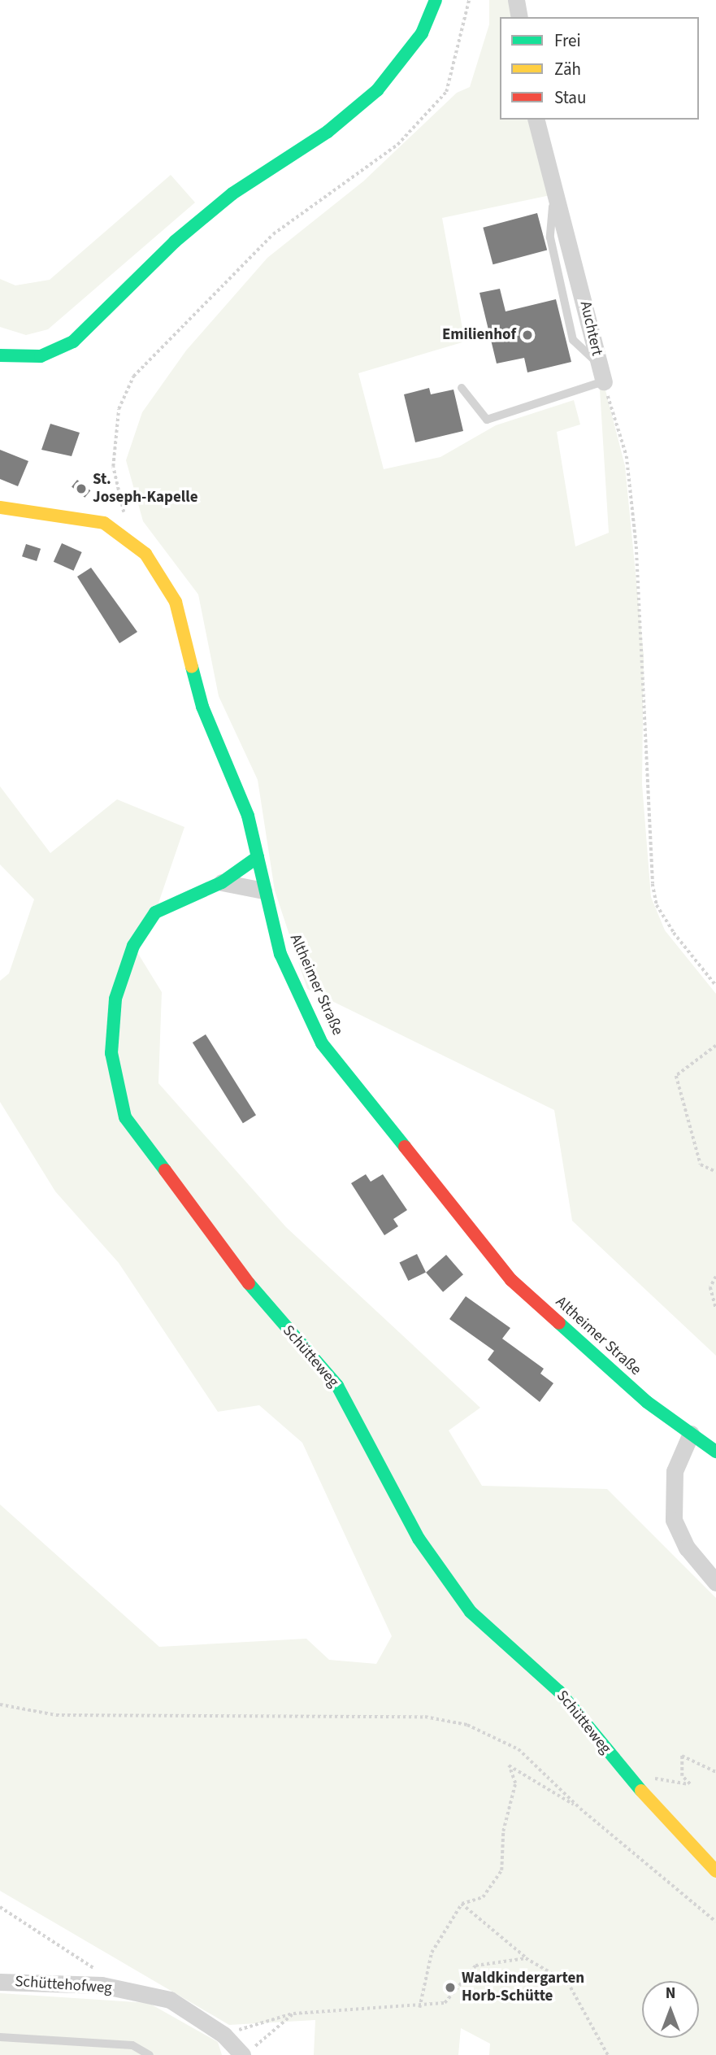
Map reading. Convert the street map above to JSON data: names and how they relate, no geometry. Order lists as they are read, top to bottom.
{
  "streets": {
    "street": [
      "Auchtert",
      "Altheimer Straße",
      "Schütteweg",
      "Schüttehofweg"
    ]
  },
  "crossings": [
    ["Altheimer Straße", "Schütteweg"]
  ],
  "places": ["Emilienhof", "St. Joseph-Kapelle", "Waldkindergarten Horb-Schütte"],
  "legend": ["Frei", "Zäh", "Stau"],
  "north": "top"
}
